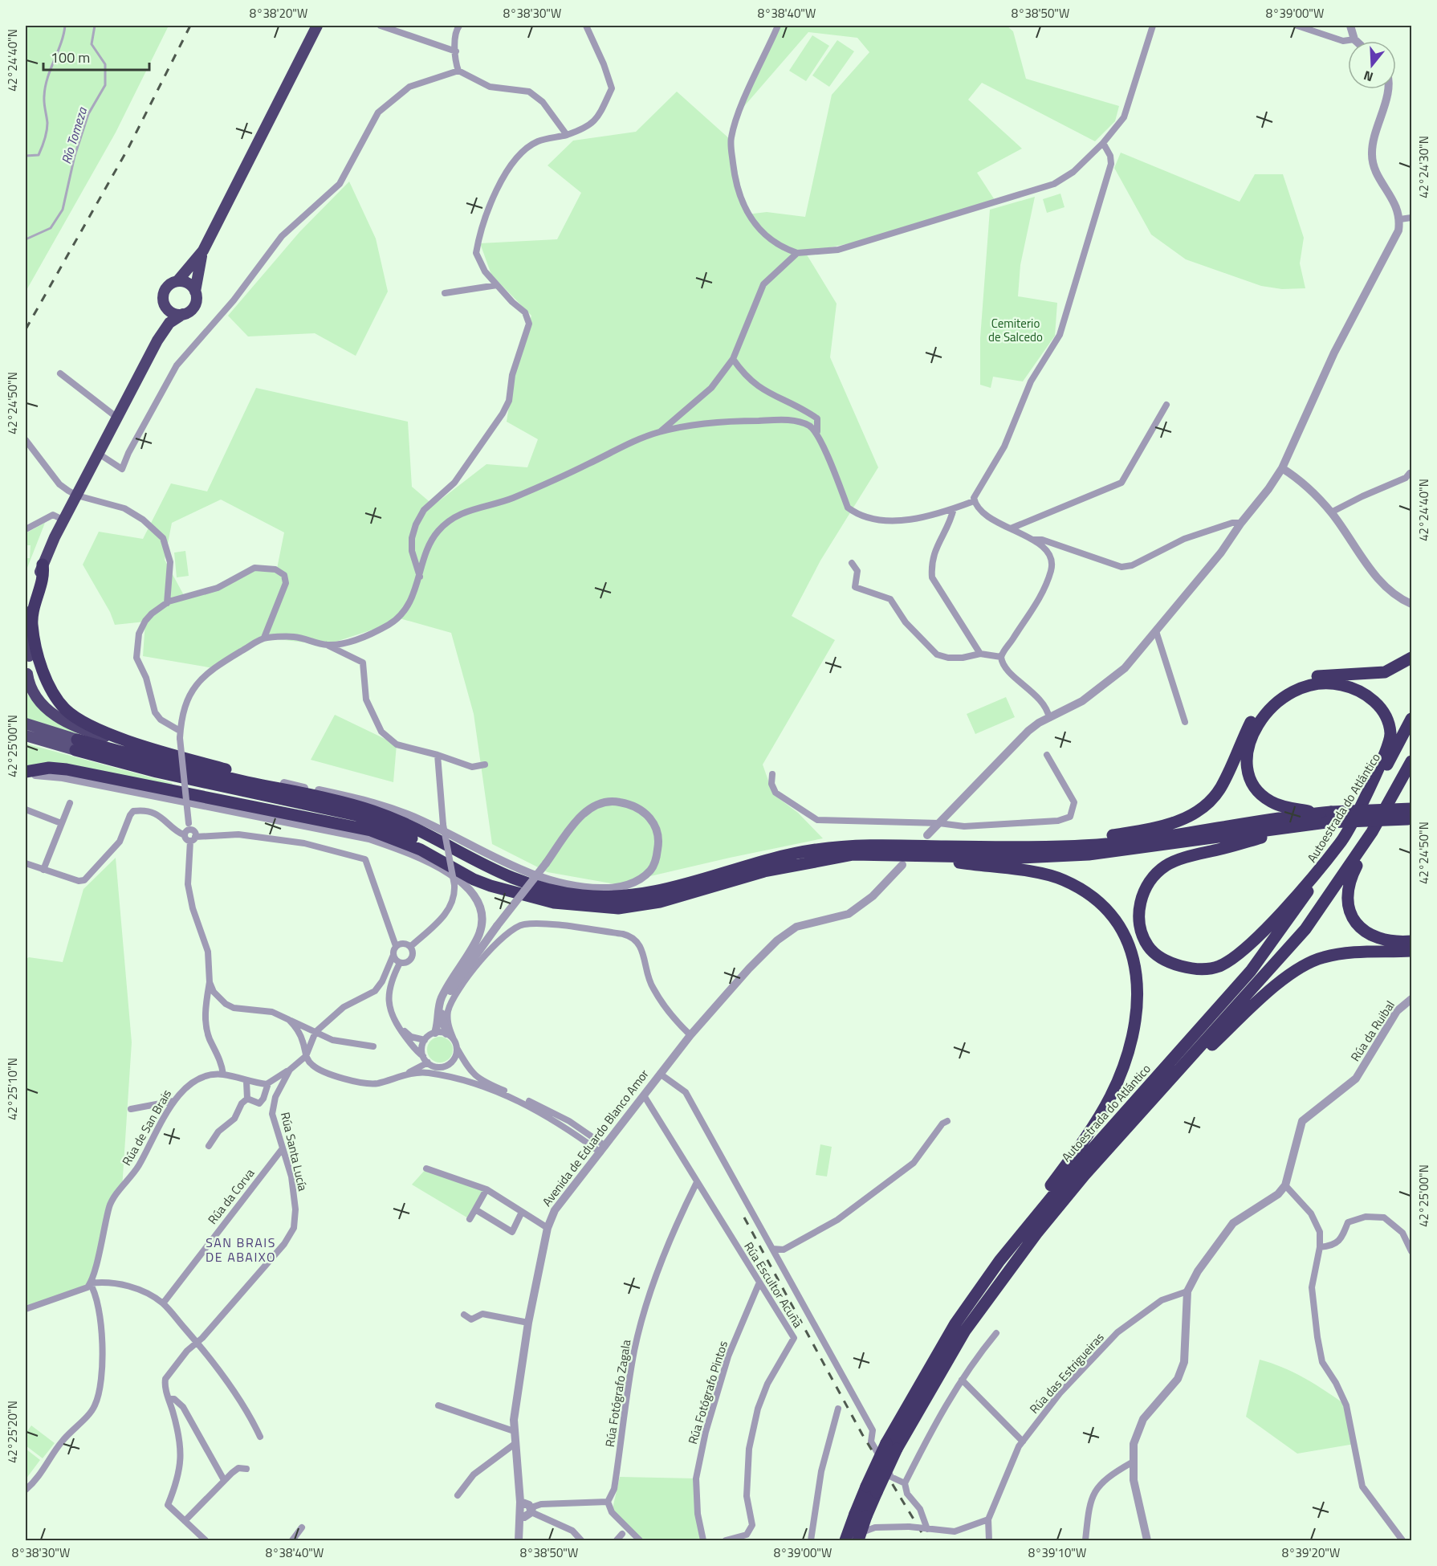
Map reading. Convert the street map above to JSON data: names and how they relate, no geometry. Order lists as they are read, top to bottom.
{
  "streets": {
    "highway": ["Autoestrada do Atlántico"],
    "street": [
      "Rúa da Ruibal",
      "Rúa de San Brais",
      "Avenida de Eduardo Blanco Amor",
      "Rúa Santa Lucía",
      "Rúa da Corva",
      "Rúa Escultor Acuña",
      "Rúa das Estrigueiras",
      "Rúa Fotógrafo Pintos",
      "Rúa Fotógrafo Zagala"
    ]
  },
  "crossings": [
    ["Avenida de Eduardo Blanco Amor", "Rúa Escultor Acuña"],
    ["Rúa Santa Lucía", "Rúa da Corva"],
    ["Rúa Escultor Acuña", "Rúa Fotógrafo Pintos"],
    ["Rúa Escultor Acuña", "Rúa Fotógrafo Zagala"]
  ],
  "districts": ["SAN BRAIS DE ABAIXO"],
  "water": ["Río Tomeza"],
  "parks": ["Cemiterio de Salcedo"],
  "scale_bar": "100 m",
  "north": "bottom",
  "coordinates": [
    "8°38'20\"W",
    "8°38'30\"W",
    "8°38'40\"W",
    "8°38'50\"W",
    "8°39'00\"W",
    "42°24'40\"N",
    "42°24'30\"N",
    "42°24'50\"N",
    "42°25'00\"N",
    "42°25'10\"N",
    "42°25'20\"N",
    "8°39'10\"W",
    "8°39'20\"W"
  ]
}
